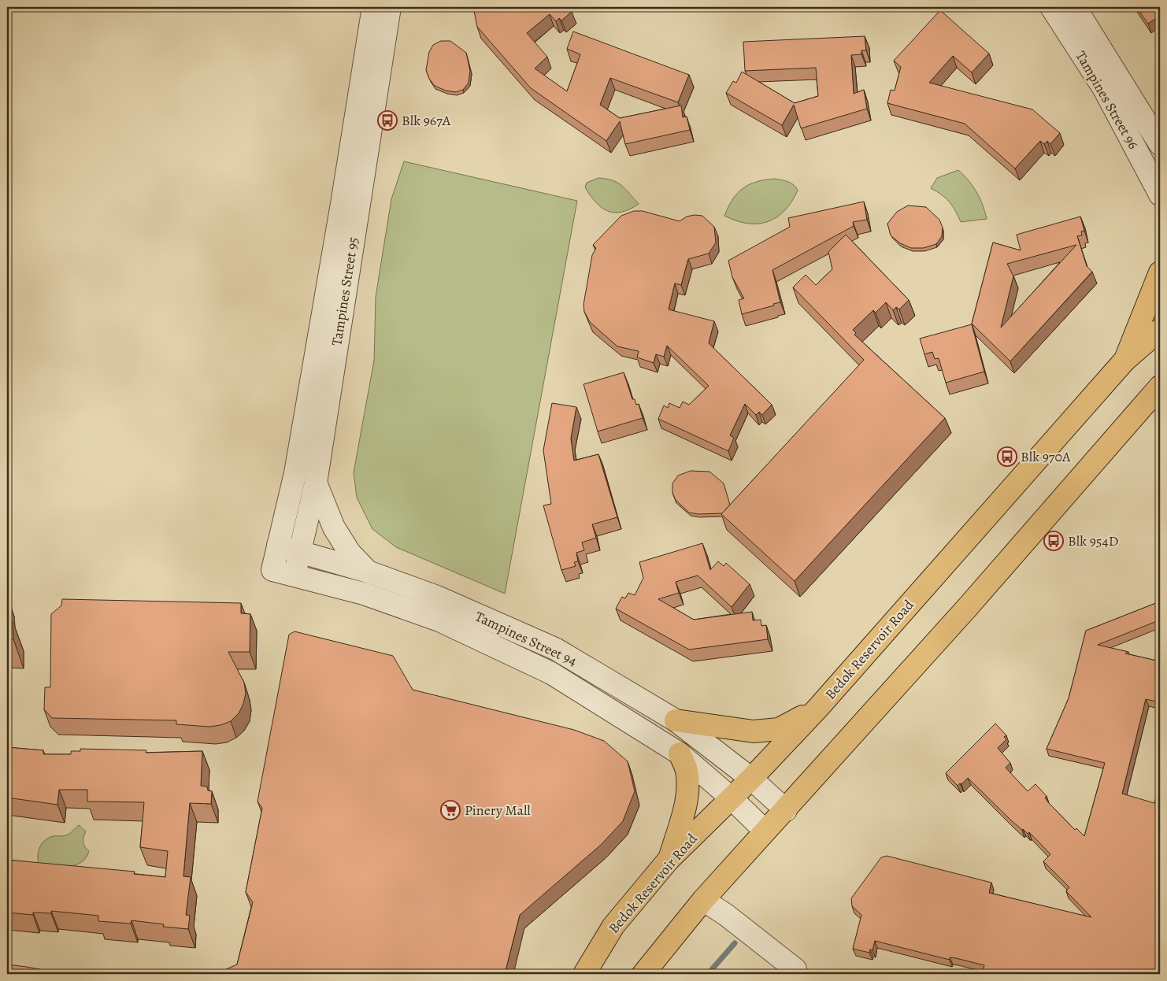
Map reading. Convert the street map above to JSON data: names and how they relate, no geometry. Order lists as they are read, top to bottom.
{
  "streets": {
    "main road": ["Bedok Reservoir Road"],
    "street": ["Tampines Street 96", "Tampines Street 95", "Tampines Street 94"]
  },
  "crossings": [
    ["Tampines Street 95", "Tampines Street 94"],
    ["Tampines Street 94", "Bedok Reservoir Road"]
  ],
  "places": {
    "bus stop": ["Blk 967A", "Blk 970A", "Blk 954D"],
    "supermarket": ["Pinery Mall"]
  }
}
